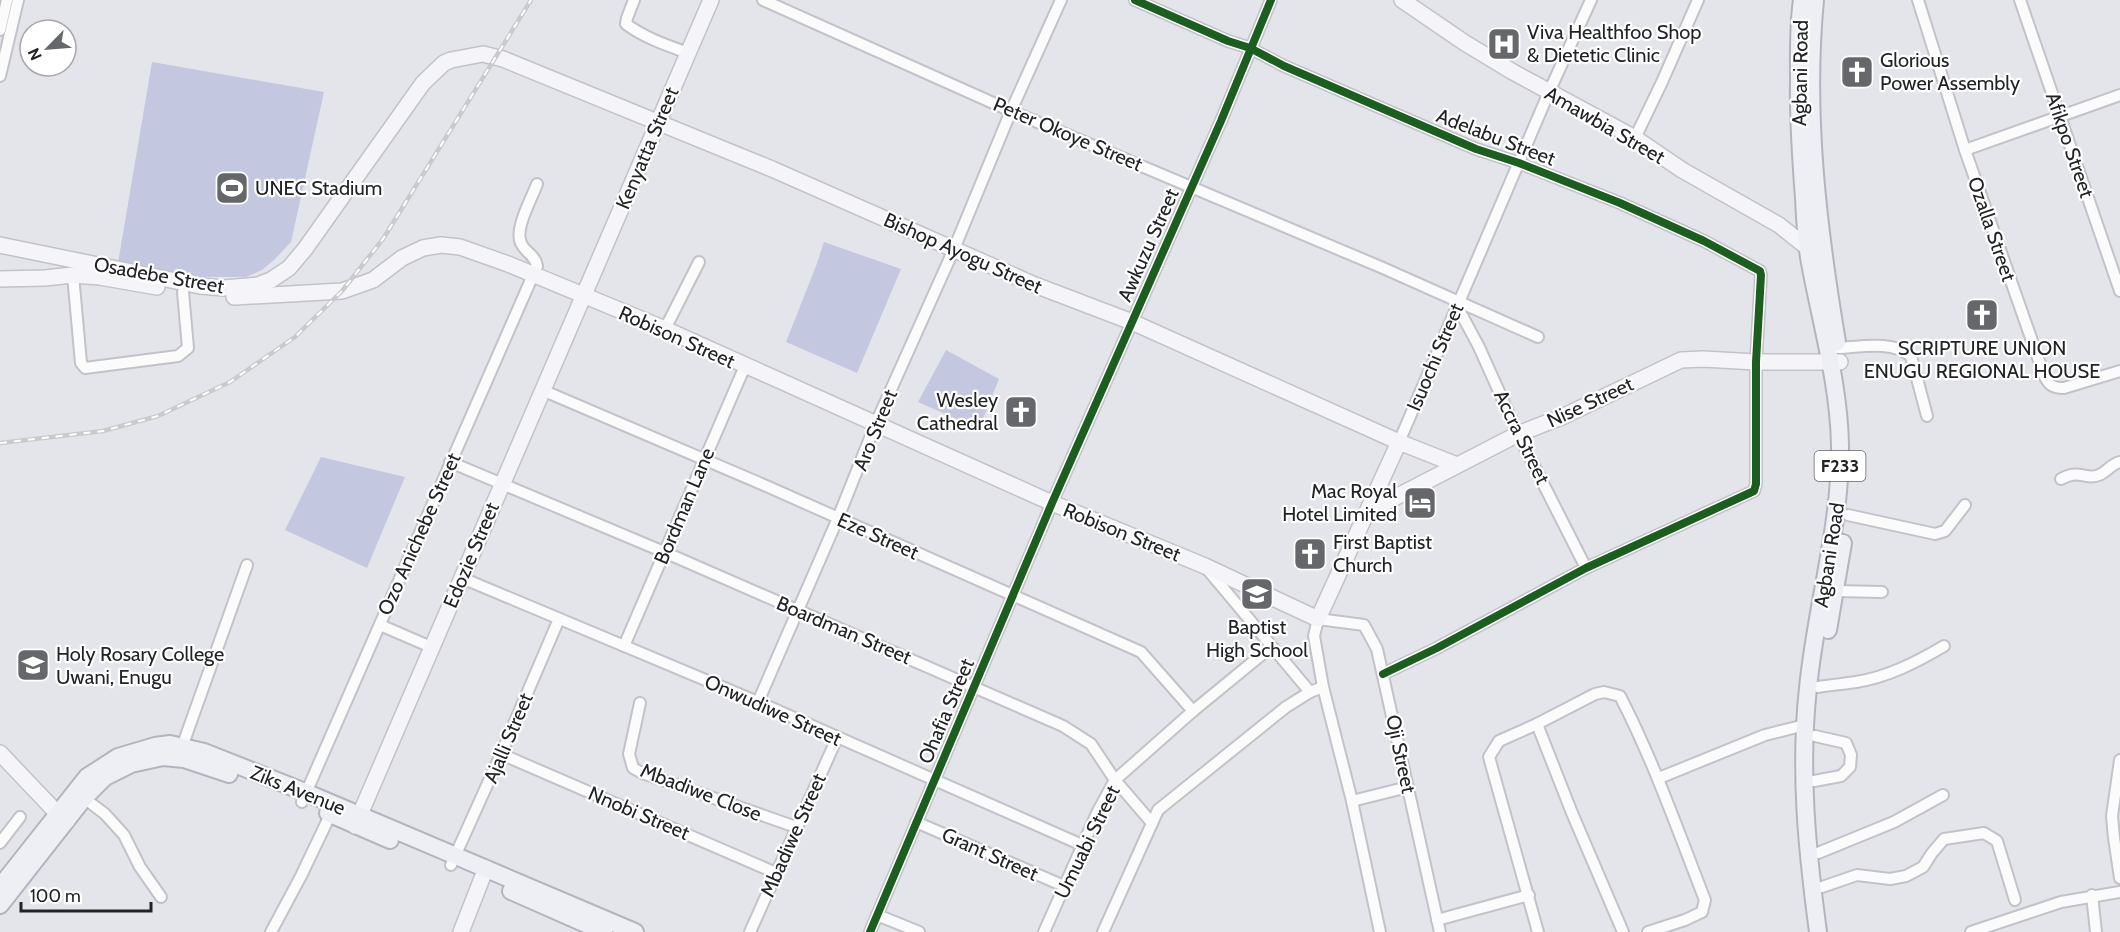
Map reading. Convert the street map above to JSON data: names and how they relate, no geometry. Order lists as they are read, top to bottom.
{
  "streets": {
    "main road": [
      "Agbani Road",
      "Amawbia Street",
      "Kenyatta Street",
      "Bishop Ayogu Street",
      "Osadebe Street",
      "Robison Street",
      "Isuochi Street",
      "Nise Street",
      "F233",
      "Edozie Street",
      "Ziks Avenue"
    ],
    "street": [
      "Peter Okoye Street",
      "Adelabu Street",
      "Afikpo Street",
      "Ozalla Street",
      "Awkuzu Street",
      "Aro Street",
      "Accra Street",
      "Bordman Lane",
      "Ozo Anichebe Street",
      "Eze Street",
      "Boardman Street",
      "Onwudiwe Street",
      "Ohafia Street",
      "Ajalli Street",
      "Oji Street",
      "Mbadiwe Close",
      "Nnobi Street",
      "Mbadiwe Street",
      "Umuabi Street",
      "Grant Street"
    ]
  },
  "crossings": [
    ["Agbani Road", "Amawbia Street"],
    ["Agbani Road", "Nise Street"],
    ["Amawbia Street", "Isuochi Street"],
    ["Peter Okoye Street", "Awkuzu Street"],
    ["Peter Okoye Street", "Isuochi Street"],
    ["Peter Okoye Street", "Aro Street"],
    ["Peter Okoye Street", "Accra Street"],
    ["Adelabu Street", "Awkuzu Street"],
    ["Adelabu Street", "Isuochi Street"],
    ["Adelabu Street", "Nise Street"],
    ["Kenyatta Street", "Bishop Ayogu Street"],
    ["Kenyatta Street", "Robison Street"],
    ["Kenyatta Street", "Edozie Street"],
    ["Awkuzu Street", "Bishop Ayogu Street"],
    ["Awkuzu Street", "Robison Street"],
    ["Awkuzu Street", "Ohafia Street"],
    ["Bishop Ayogu Street", "Osadebe Street"],
    ["Bishop Ayogu Street", "Isuochi Street"],
    ["Bishop Ayogu Street", "Nise Street"],
    ["Bishop Ayogu Street", "Aro Street"],
    ["Osadebe Street", "Robison Street"],
    ["Osadebe Street", "Ozo Anichebe Street"],
    ["Robison Street", "Isuochi Street"],
    ["Robison Street", "Aro Street"],
    ["Robison Street", "Bordman Lane"],
    ["Robison Street", "Ozo Anichebe Street"],
    ["Robison Street", "Edozie Street"],
    ["Robison Street", "Ohafia Street"],
    ["Robison Street", "Oji Street"],
    ["Isuochi Street", "Nise Street"],
    ["Isuochi Street", "Accra Street"],
    ["Isuochi Street", "Oji Street"],
    ["Nise Street", "Accra Street"],
    ["Aro Street", "Eze Street"],
    ["Aro Street", "Boardman Street"],
    ["Aro Street", "Onwudiwe Street"],
    ["Bordman Lane", "Eze Street"],
    ["Bordman Lane", "Boardman Street"],
    ["Bordman Lane", "Onwudiwe Street"],
    ["Ozo Anichebe Street", "Boardman Street"],
    ["Ozo Anichebe Street", "Ziks Avenue"],
    ["Eze Street", "Edozie Street"],
    ["Eze Street", "Ohafia Street"],
    ["Eze Street", "Umuabi Street"],
    ["Edozie Street", "Boardman Street"],
    ["Edozie Street", "Onwudiwe Street"],
    ["Edozie Street", "Ziks Avenue"],
    ["Boardman Street", "Ohafia Street"],
    ["Boardman Street", "Umuabi Street"],
    ["Onwudiwe Street", "Ohafia Street"],
    ["Onwudiwe Street", "Ajalli Street"],
    ["Onwudiwe Street", "Mbadiwe Street"],
    ["Onwudiwe Street", "Umuabi Street"],
    ["Ohafia Street", "Grant Street"],
    ["Ajalli Street", "Ziks Avenue"],
    ["Ajalli Street", "Nnobi Street"],
    ["Mbadiwe Close", "Mbadiwe Street"],
    ["Nnobi Street", "Mbadiwe Street"],
    ["Umuabi Street", "Grant Street"]
  ],
  "places": {
    "hospital": ["Viva Healthfoo Shop & Dietetic Clinic"],
    "church": [
      "Glorious Power Assembly",
      "SCRIPTURE UNION ENUGU REGIONAL HOUSE",
      "Wesley Cathedral",
      "First Baptist Church"
    ],
    "sports": ["UNEC Stadium"],
    "hotel": ["Mac Royal Hotel Limited"],
    "school or university": ["Baptist High School", "Holy Rosary College Uwani, Enugu"]
  },
  "scale_bar": "100 m",
  "north": "bottom left"
}
